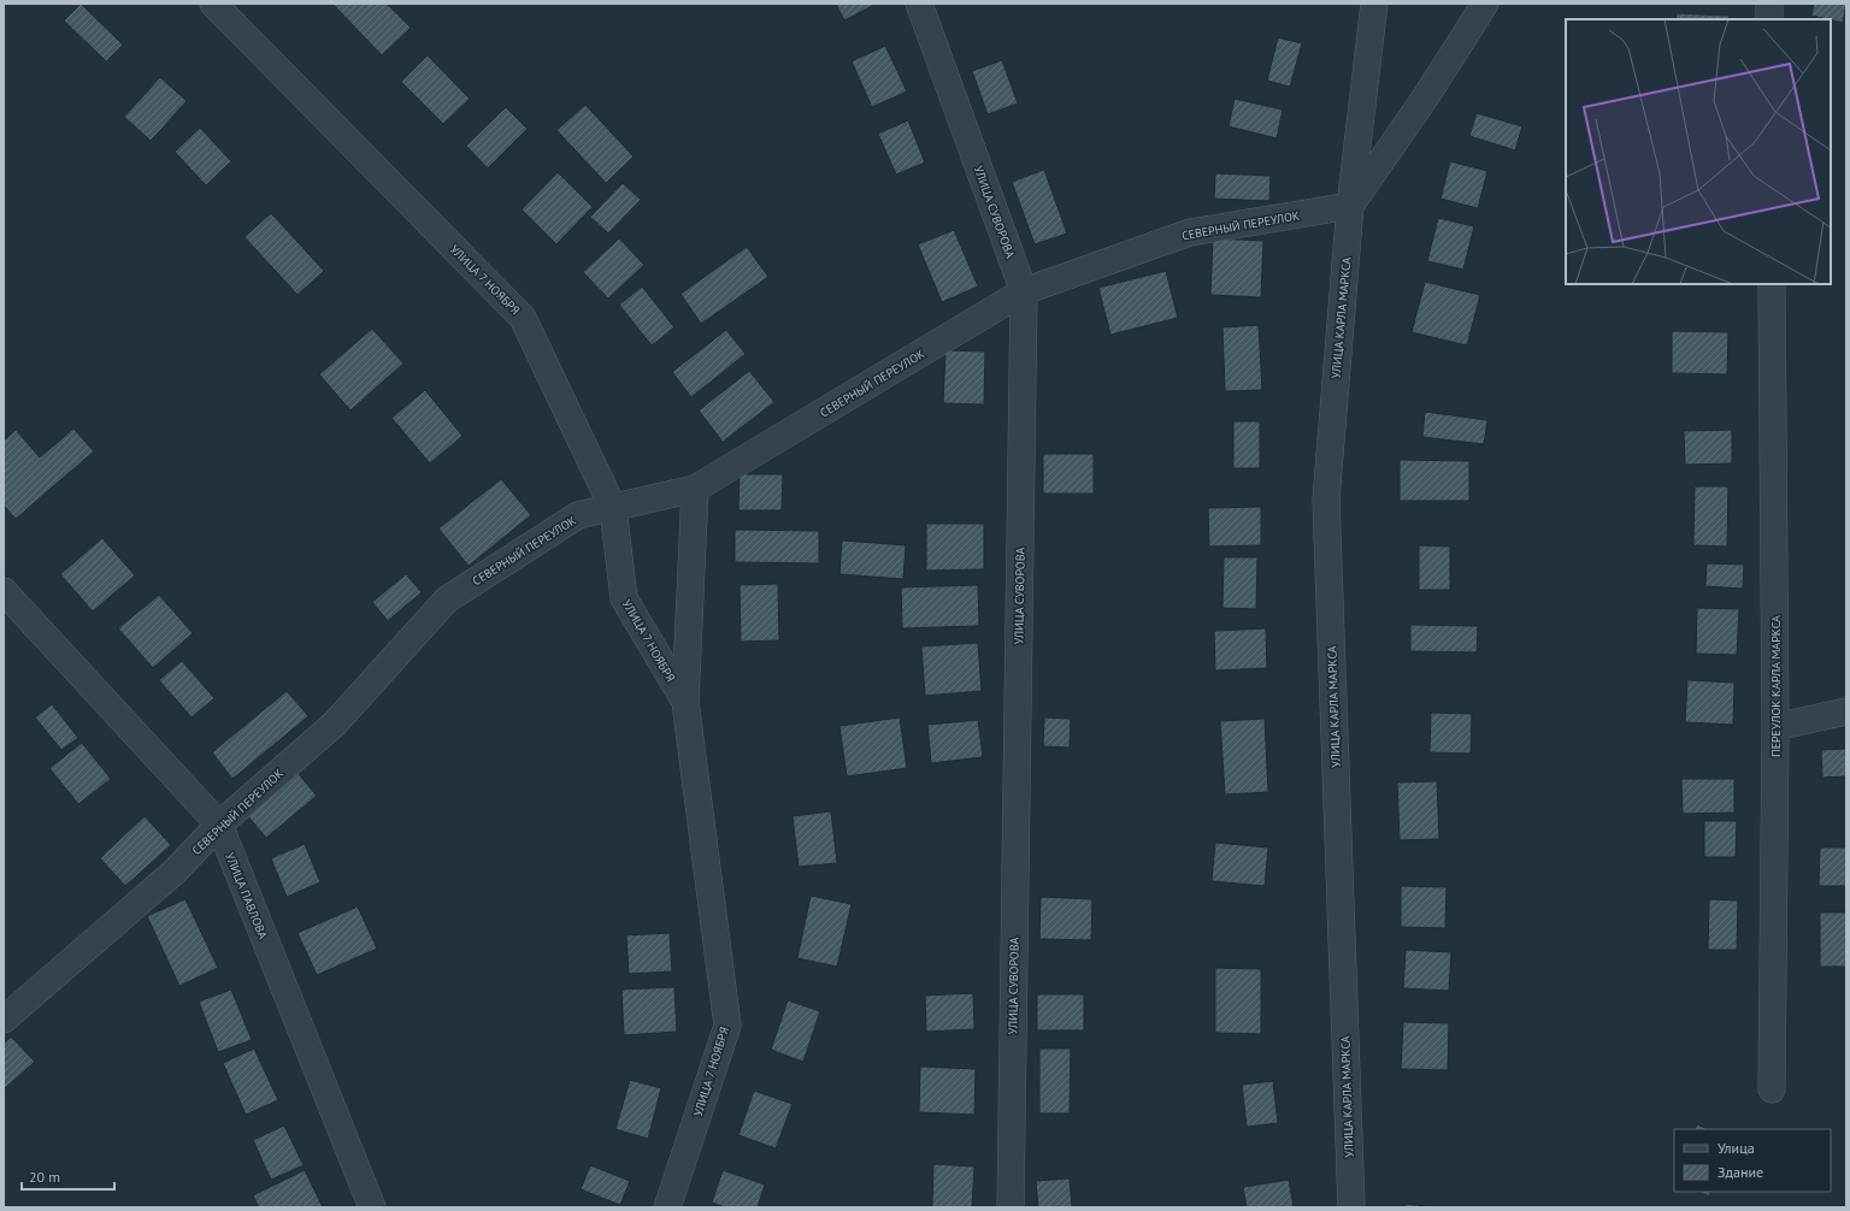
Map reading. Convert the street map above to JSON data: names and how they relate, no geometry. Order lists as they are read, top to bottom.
{
  "streets": {
    "street": [
      "УЛИЦА СУВОРОВА",
      "СЕВЕРНЫЙ ПЕРЕУЛОК",
      "УЛИЦА 7 НОЯБРЯ",
      "УЛИЦА КАРЛА МАРКСА",
      "ПЕРЕУЛОК КАРЛА МАРКСА",
      "УЛИЦА ПАВЛОВА"
    ]
  },
  "crossings": [
    ["УЛИЦА СУВОРОВА", "СЕВЕРНЫЙ ПЕРЕУЛОК"],
    ["СЕВЕРНЫЙ ПЕРЕУЛОК", "УЛИЦА 7 НОЯБРЯ"],
    ["СЕВЕРНЫЙ ПЕРЕУЛОК", "УЛИЦА КАРЛА МАРКСА"],
    ["СЕВЕРНЫЙ ПЕРЕУЛОК", "УЛИЦА ПАВЛОВА"]
  ],
  "legend": ["Улица", "Здание"],
  "scale_bar": "20 m"
}
